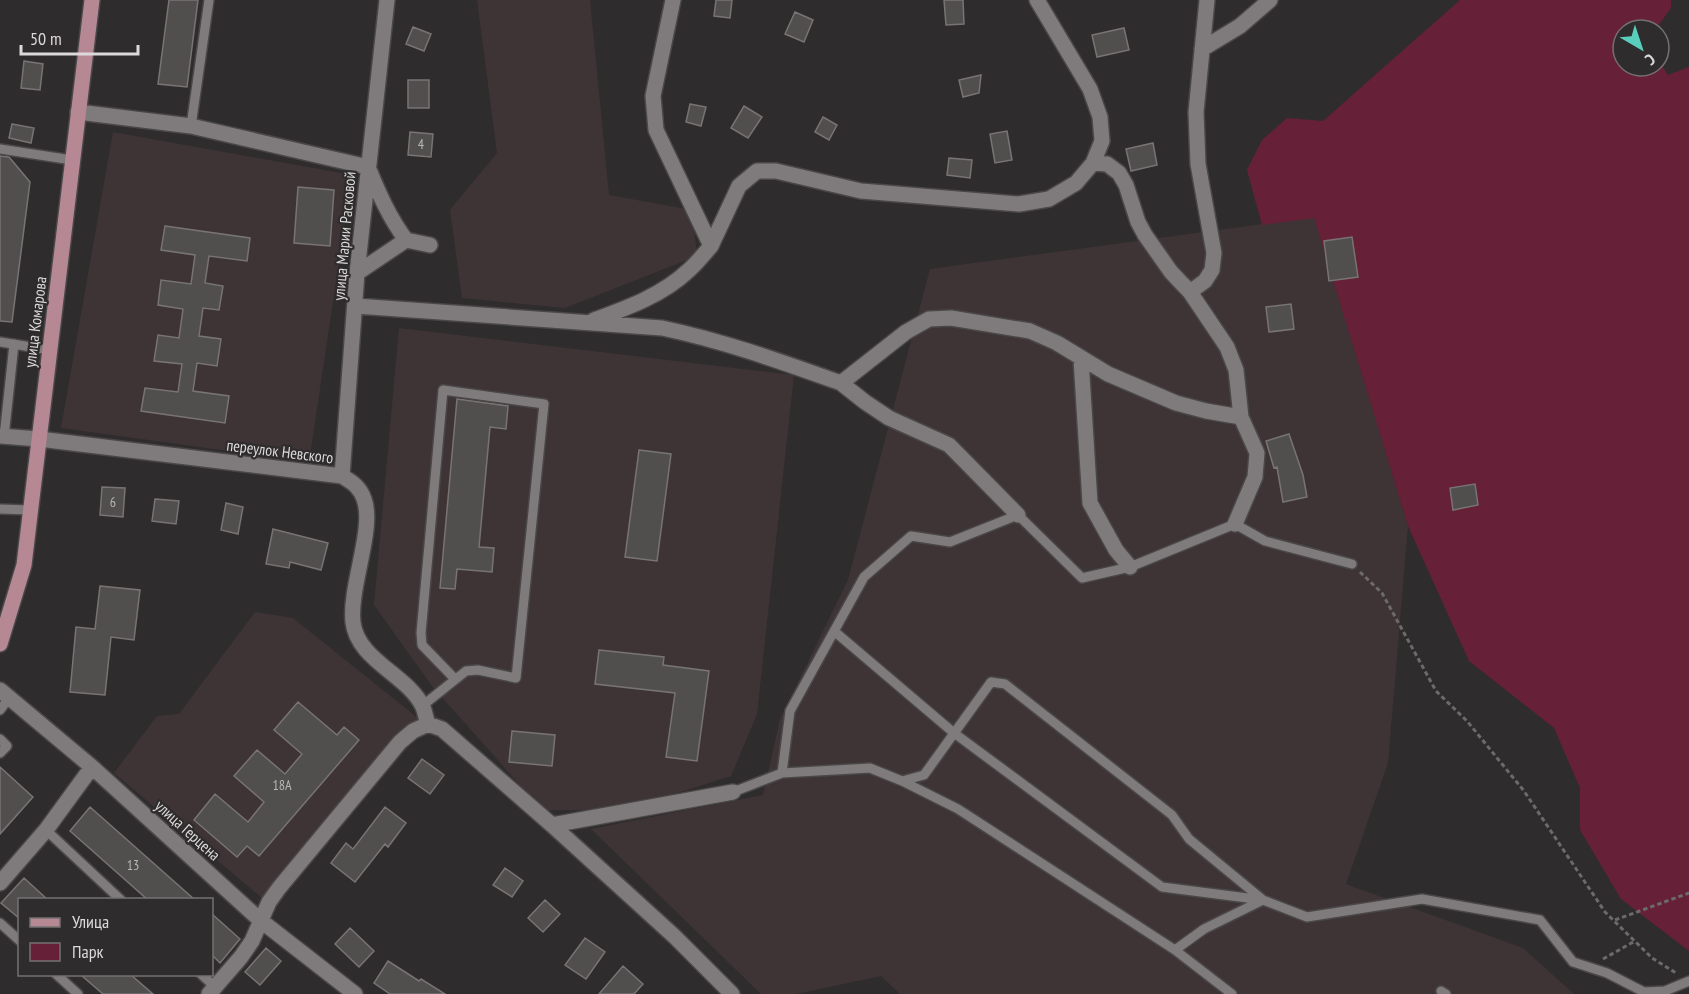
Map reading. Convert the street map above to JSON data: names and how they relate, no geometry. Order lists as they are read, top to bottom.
{
  "streets": {
    "main road": ["улица Комарова"],
    "street": ["улица Марии Расковой", "переулок Невского", "улица Герцена"]
  },
  "crossings": [
    ["улица Марии Расковой", "переулок Невского"],
    ["улица Комарова", "переулок Невского"]
  ],
  "house_numbers": [
    "4",
    "6",
    "18А",
    "13"
  ],
  "legend": ["Улица", "Парк"],
  "scale_bar": "50 m",
  "north": "bottom right"
}
